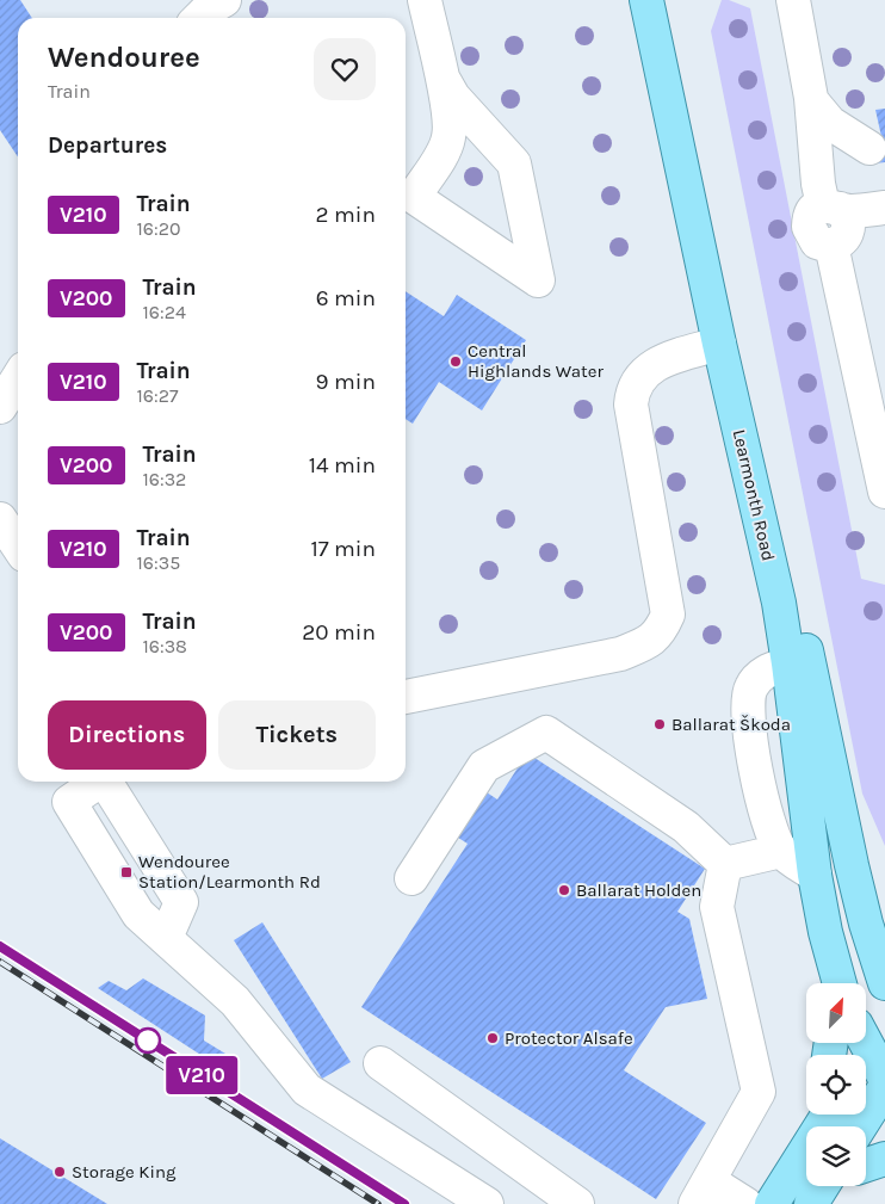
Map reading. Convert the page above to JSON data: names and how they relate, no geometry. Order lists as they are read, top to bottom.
{
  "streets": {
    "main road": ["Learmonth Road"]
  },
  "places": {
    "other": [
      "Central Highlands Water",
      "Ballarat Škoda",
      "Ballarat Holden",
      "Protector Alsafe",
      "Storage King"
    ],
    "transit": ["Wendouree Station/Learmonth Rd"]
  },
  "north": "top right",
  "page": {
    "on_map": "V210",
    "heading": [
      ["Wendouree", "Train"],
      "Departures"
    ],
    "list": [
      {
        "mark": "V210",
        "name": "Train",
        "note": "16:20",
        "value": "2 min"
      },
      {
        "mark": "V200",
        "name": "Train",
        "note": "16:24",
        "value": "6 min"
      },
      {
        "mark": "V210",
        "name": "Train",
        "note": "16:27",
        "value": "9 min"
      },
      {
        "mark": "V200",
        "name": "Train",
        "note": "16:32",
        "value": "14 min"
      },
      {
        "mark": "V210",
        "name": "Train",
        "note": "16:35",
        "value": "17 min"
      },
      {
        "mark": "V200",
        "name": "Train",
        "note": "16:38",
        "value": "20 min"
      }
    ],
    "buttons": ["Directions", "Tickets"]
  }
}
